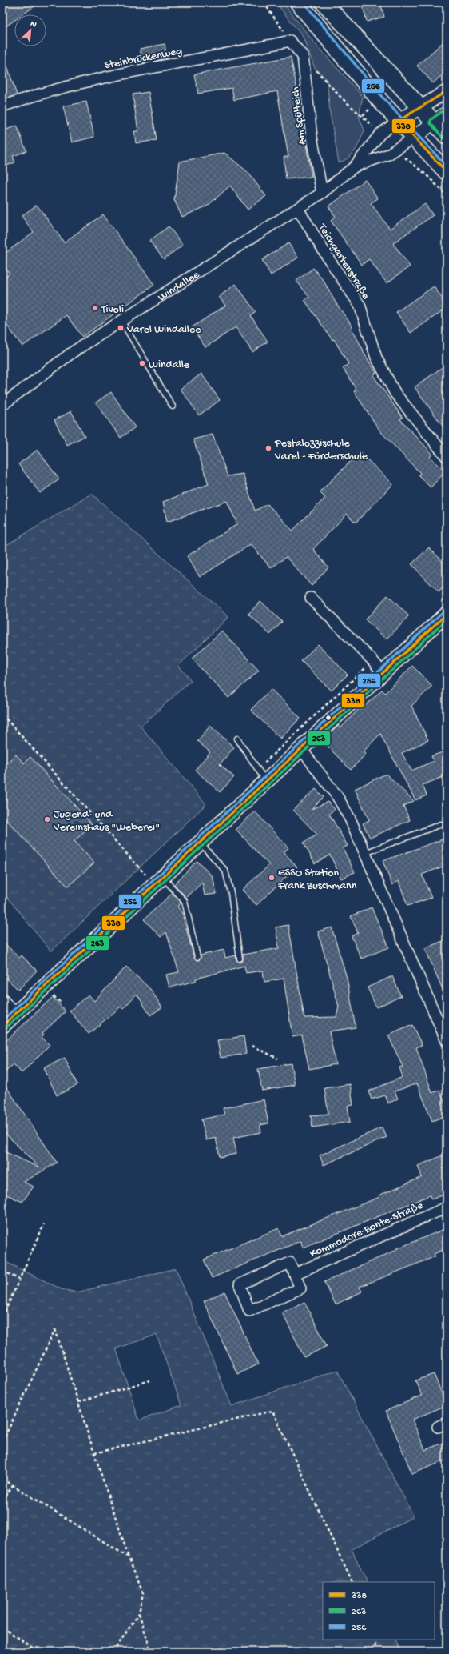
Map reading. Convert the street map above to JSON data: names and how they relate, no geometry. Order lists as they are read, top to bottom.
{
  "streets": {
    "street": [
      "Steinbrückenweg",
      "Am Spülteich",
      "Teichgartenstraße",
      "Windallee",
      "Kommodore-Bonte-Straße"
    ]
  },
  "crossings": [
    ["Am Spülteich", "Windallee"],
    ["Teichgartenstraße", "Windallee"]
  ],
  "places": {
    "other": [
      "Tivoli",
      "Windalle",
      "Pestalozzischule Varel - Förderschule",
      "Jugend- und Vereinshaus \"Weberei\"",
      "ESSO Station Frank Buschmann"
    ],
    "transit": ["Varel Windallee"]
  },
  "lines": ["transit line 256", "transit line 338", "transit line 263"],
  "legend": ["338", "263", "256"],
  "north": "top right"
}
